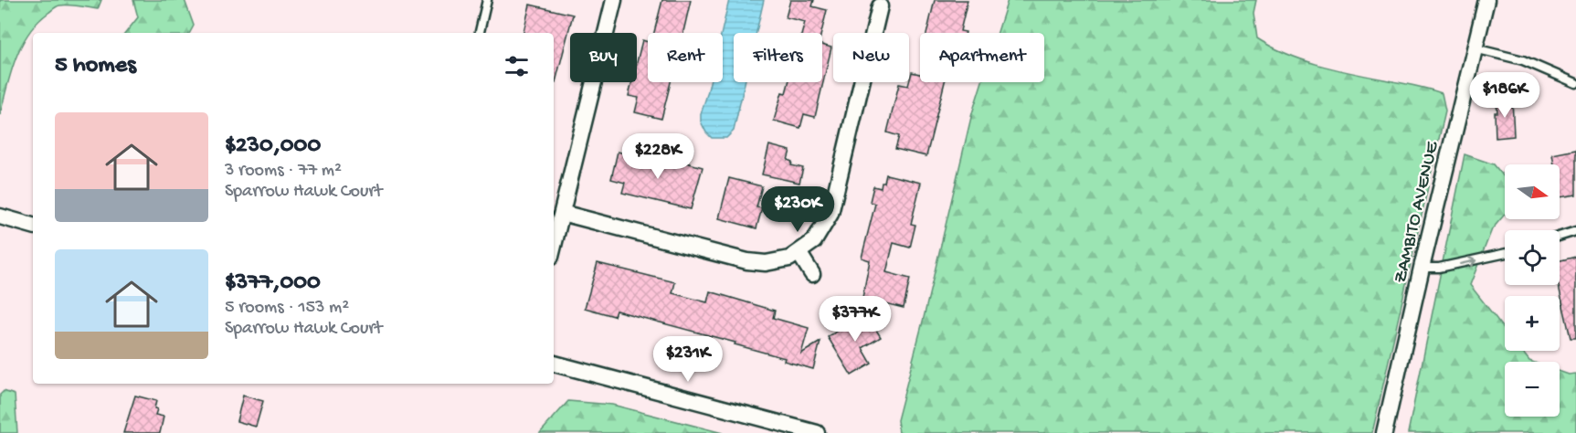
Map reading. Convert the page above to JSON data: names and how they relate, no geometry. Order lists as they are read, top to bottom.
{
  "streets": {
    "street": ["ZAMBITO AVENUE"]
  },
  "north": "right",
  "page": {
    "chip": [
      "Buy",
      "Rent",
      "Filters",
      "New",
      "Apartment"
    ],
    "heading": "5 homes",
    "price": [
      "$186K",
      "$228K",
      "$230K",
      "$377K",
      "$231K"
    ],
    "list": [
      {
        "name": "$230,000",
        "note": "3 rooms · 77 m² · Sparrow Hawk Court"
      },
      {
        "name": "$377,000",
        "note": "5 rooms · 153 m² · Sparrow Hawk Court"
      }
    ],
    "map_buttons": ["+", "−"]
  }
}
